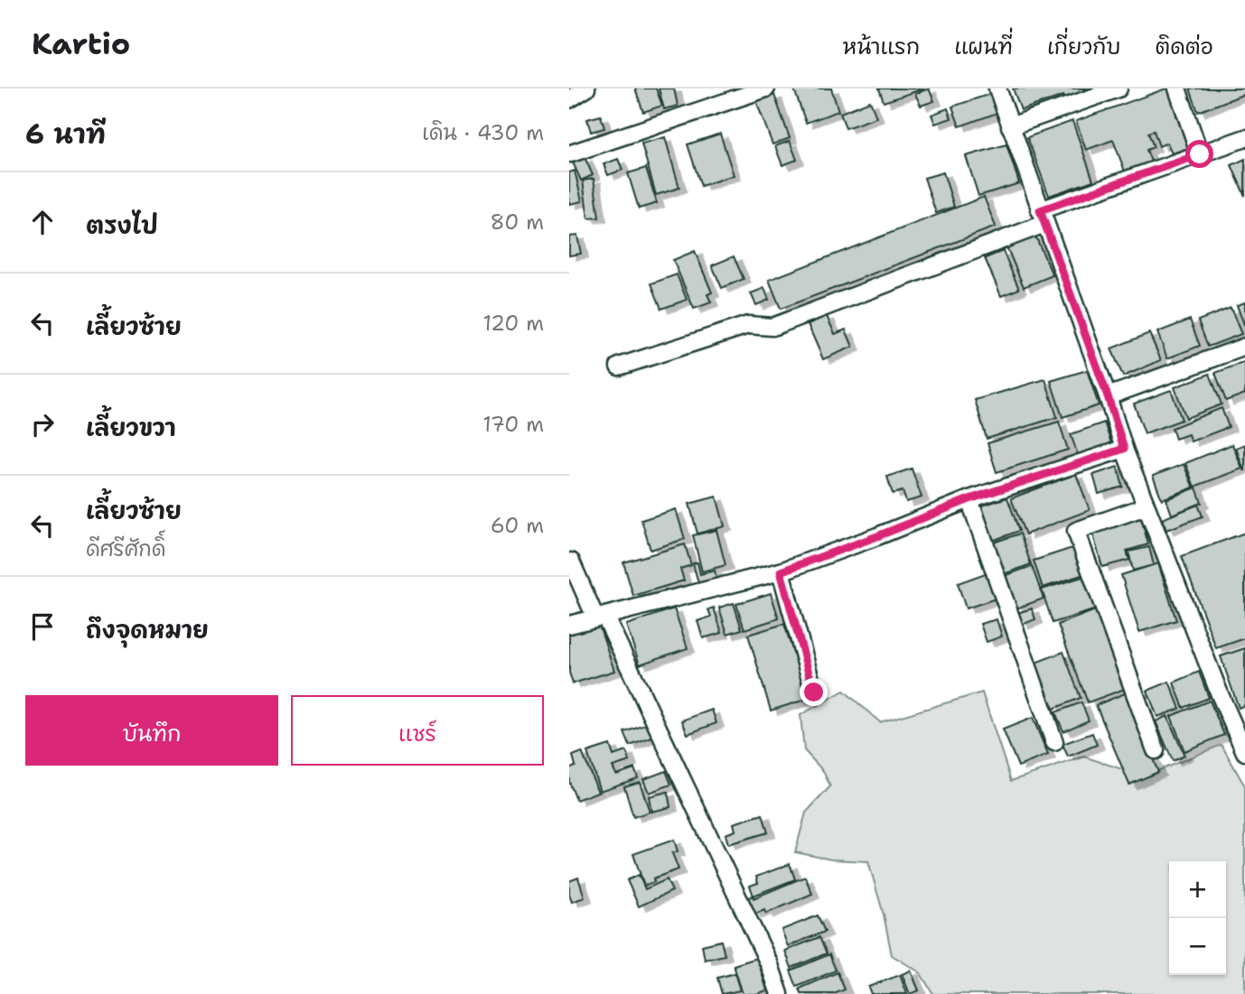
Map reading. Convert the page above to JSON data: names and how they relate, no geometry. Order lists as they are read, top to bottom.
{
  "page": {
    "header": "Kartio",
    "nav": [
      "หน้าแรก",
      "แผนที่",
      "เกี่ยวกับ",
      "ติดต่อ"
    ],
    "heading": ["6 นาที", "เดิน · 430 m"],
    "list": [
      ["ตรงไป", "80 m"],
      ["เลี้ยวซ้าย", "120 m"],
      ["เลี้ยวขวา", "170 m"],
      ["เลี้ยวซ้าย", "ดีศรีศักดิ์", "60 m"],
      "ถึงจุดหมาย"
    ],
    "buttons": ["บันทึก", "แชร์"],
    "map_buttons": ["+", "−"]
  }
}
